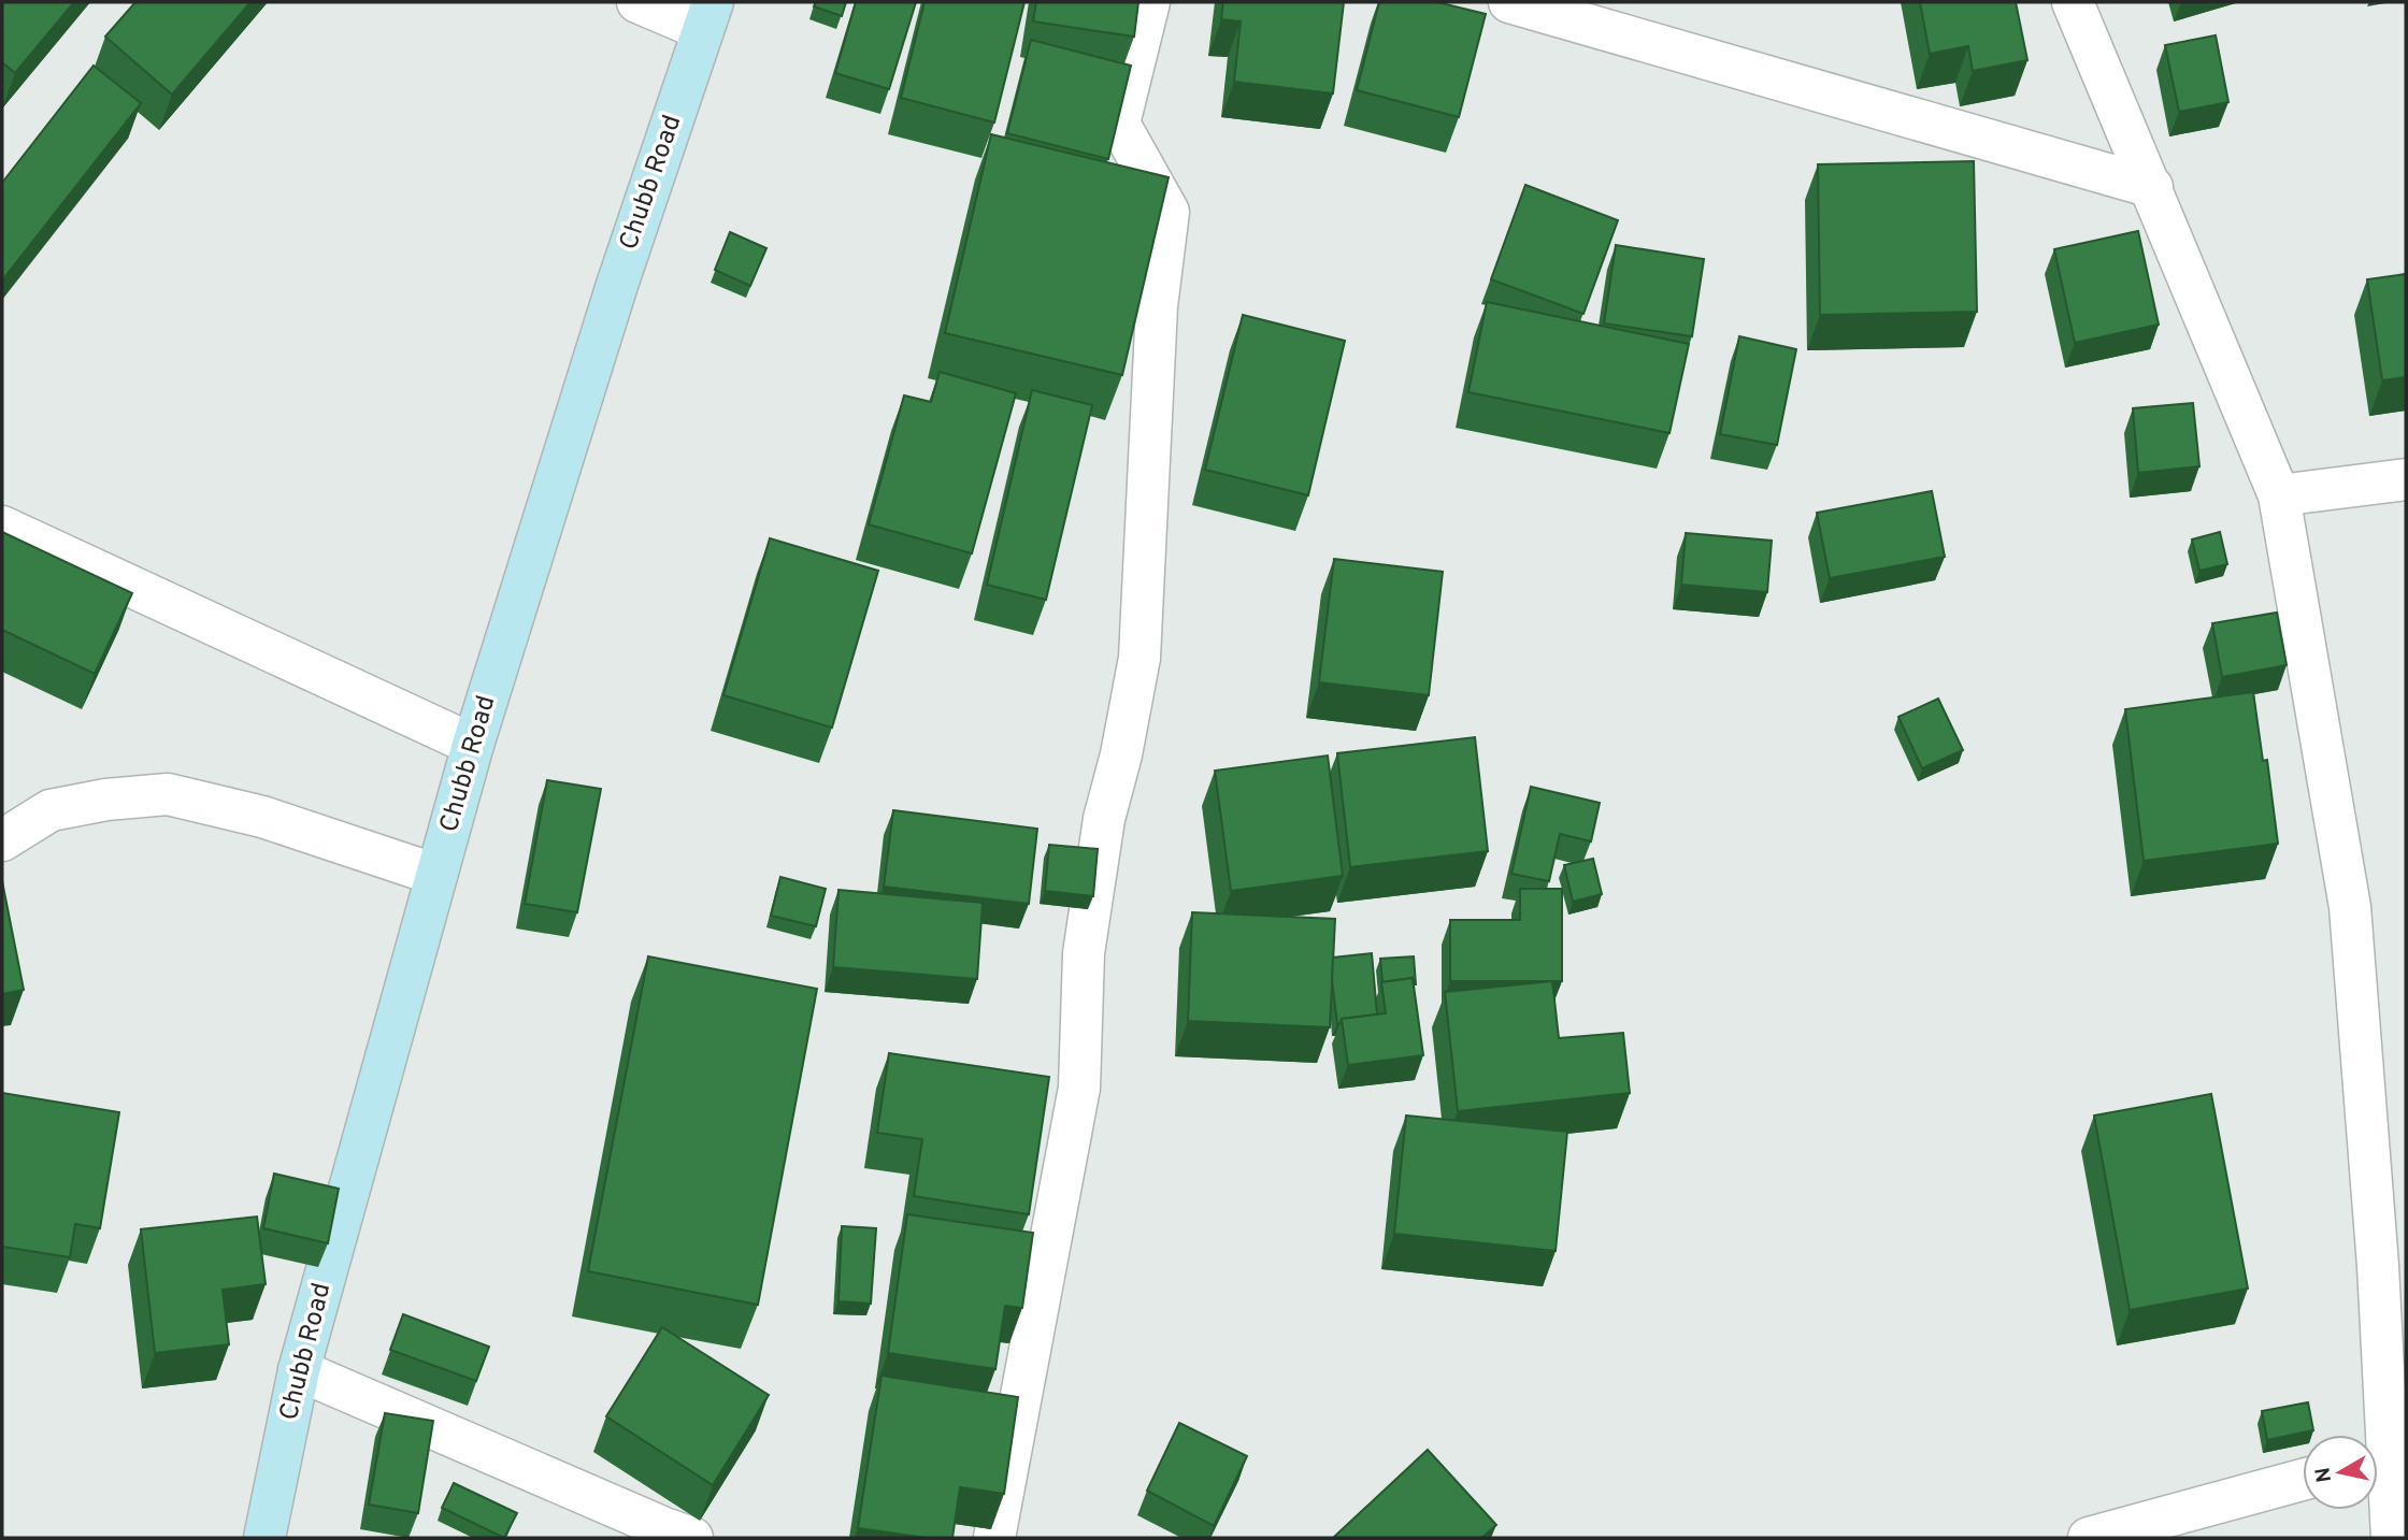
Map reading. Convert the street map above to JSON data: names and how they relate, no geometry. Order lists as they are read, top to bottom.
{
  "streets": {
    "street": ["Chubb Road"]
  },
  "north": "left"
}
